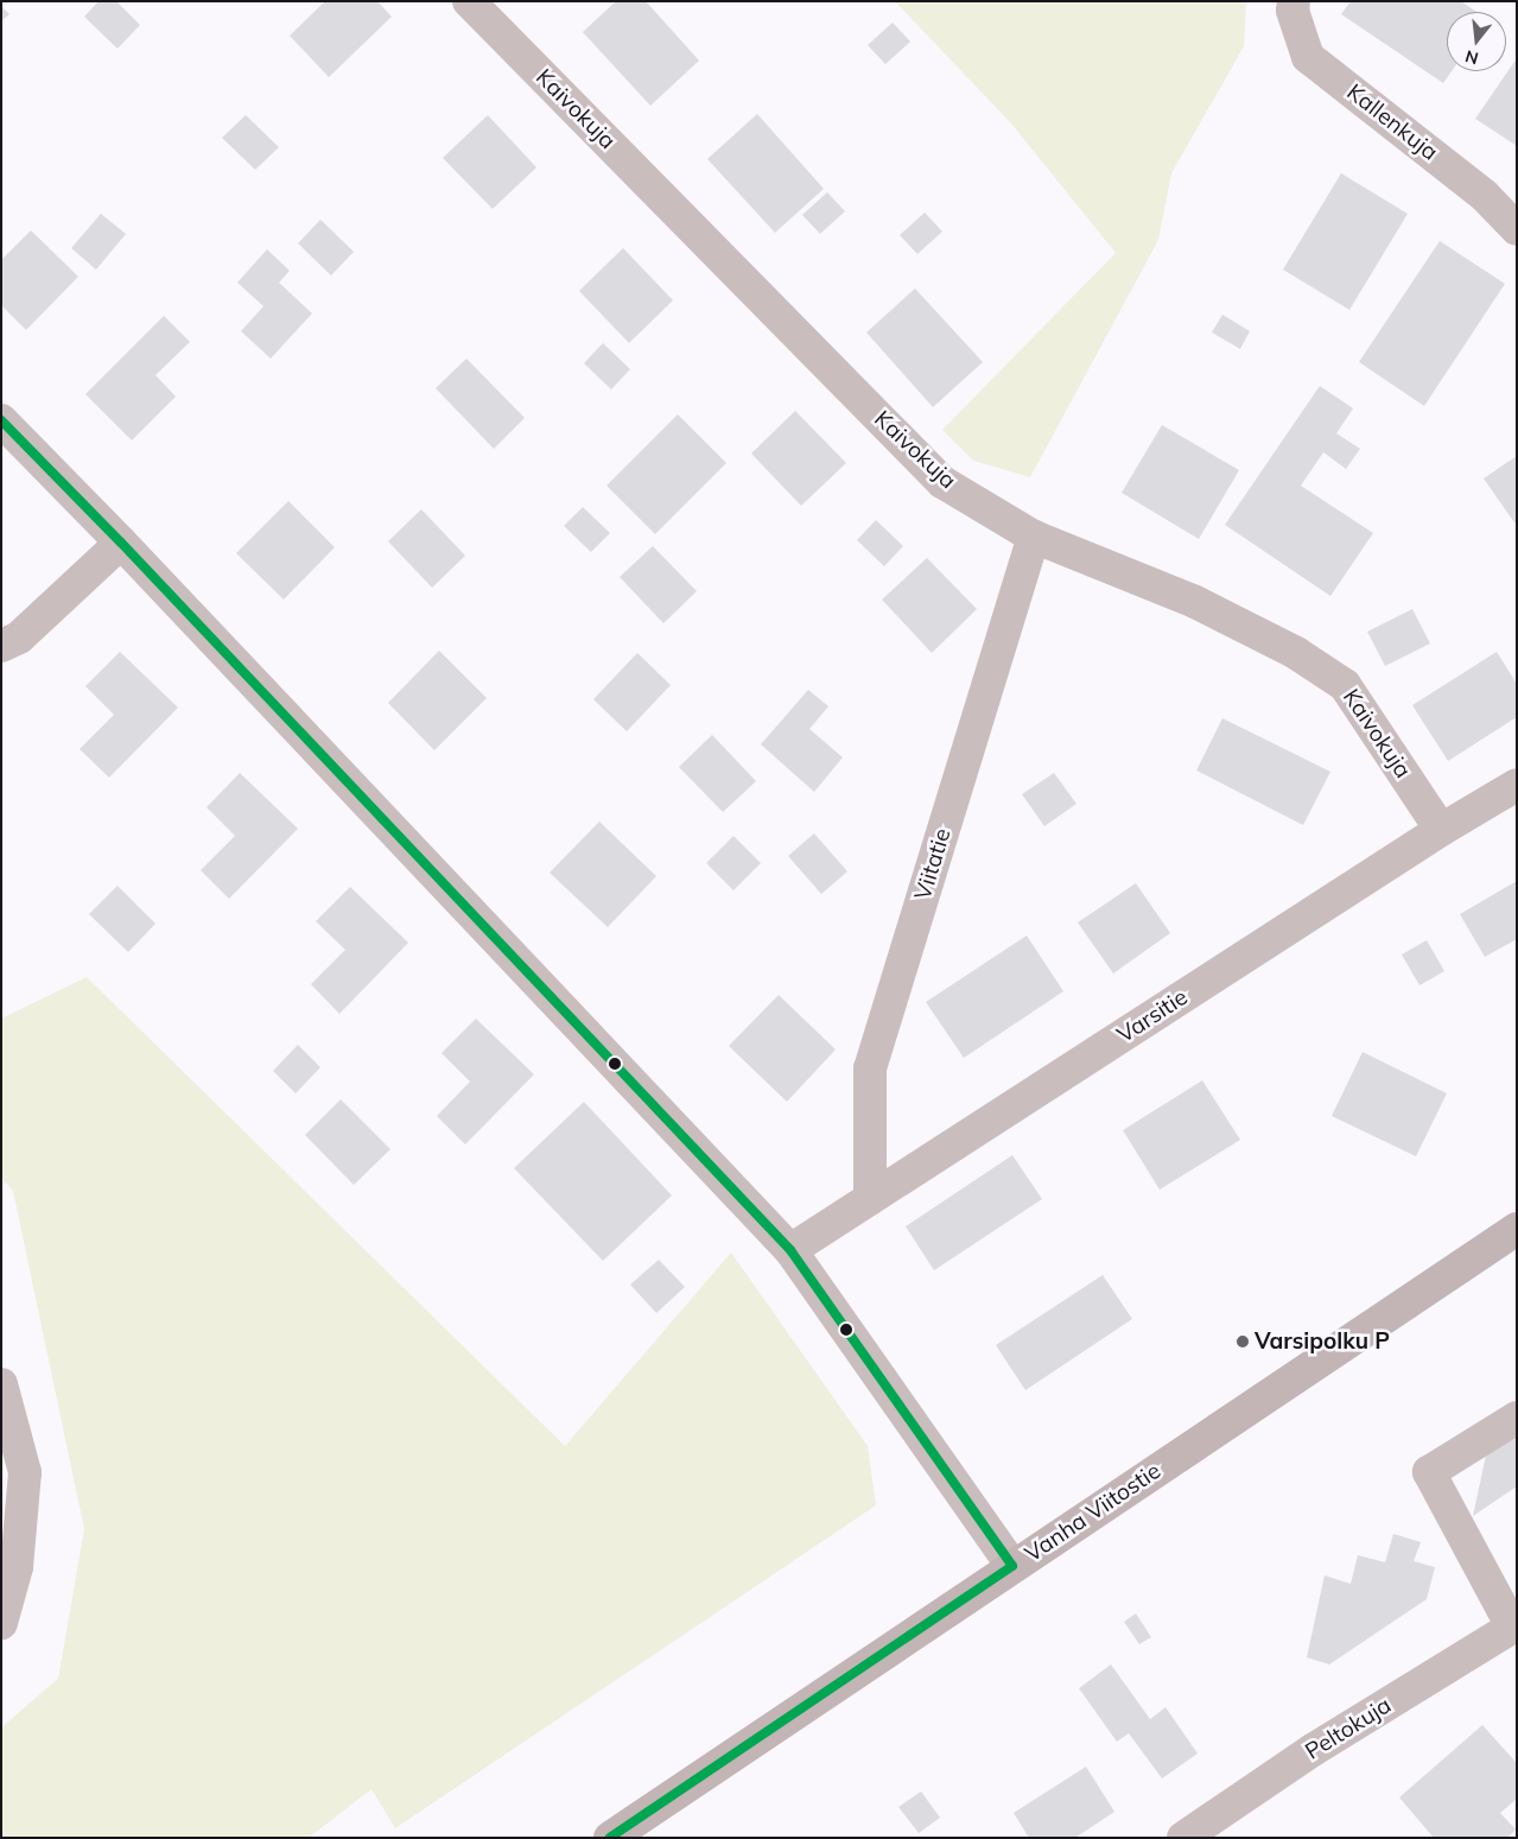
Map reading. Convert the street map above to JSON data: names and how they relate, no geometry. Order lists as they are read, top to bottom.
{
  "streets": {
    "main road": ["Vanha Viitostie"],
    "street": [
      "Kaivokuja",
      "Kallenkuja",
      "Viitatie",
      "Varsitie",
      "Peltokuja"
    ]
  },
  "crossings": [
    ["Kaivokuja", "Viitatie"],
    ["Kaivokuja", "Varsitie"],
    ["Viitatie", "Varsitie"]
  ],
  "places": ["Varsipolku P"],
  "north": "bottom"
}
